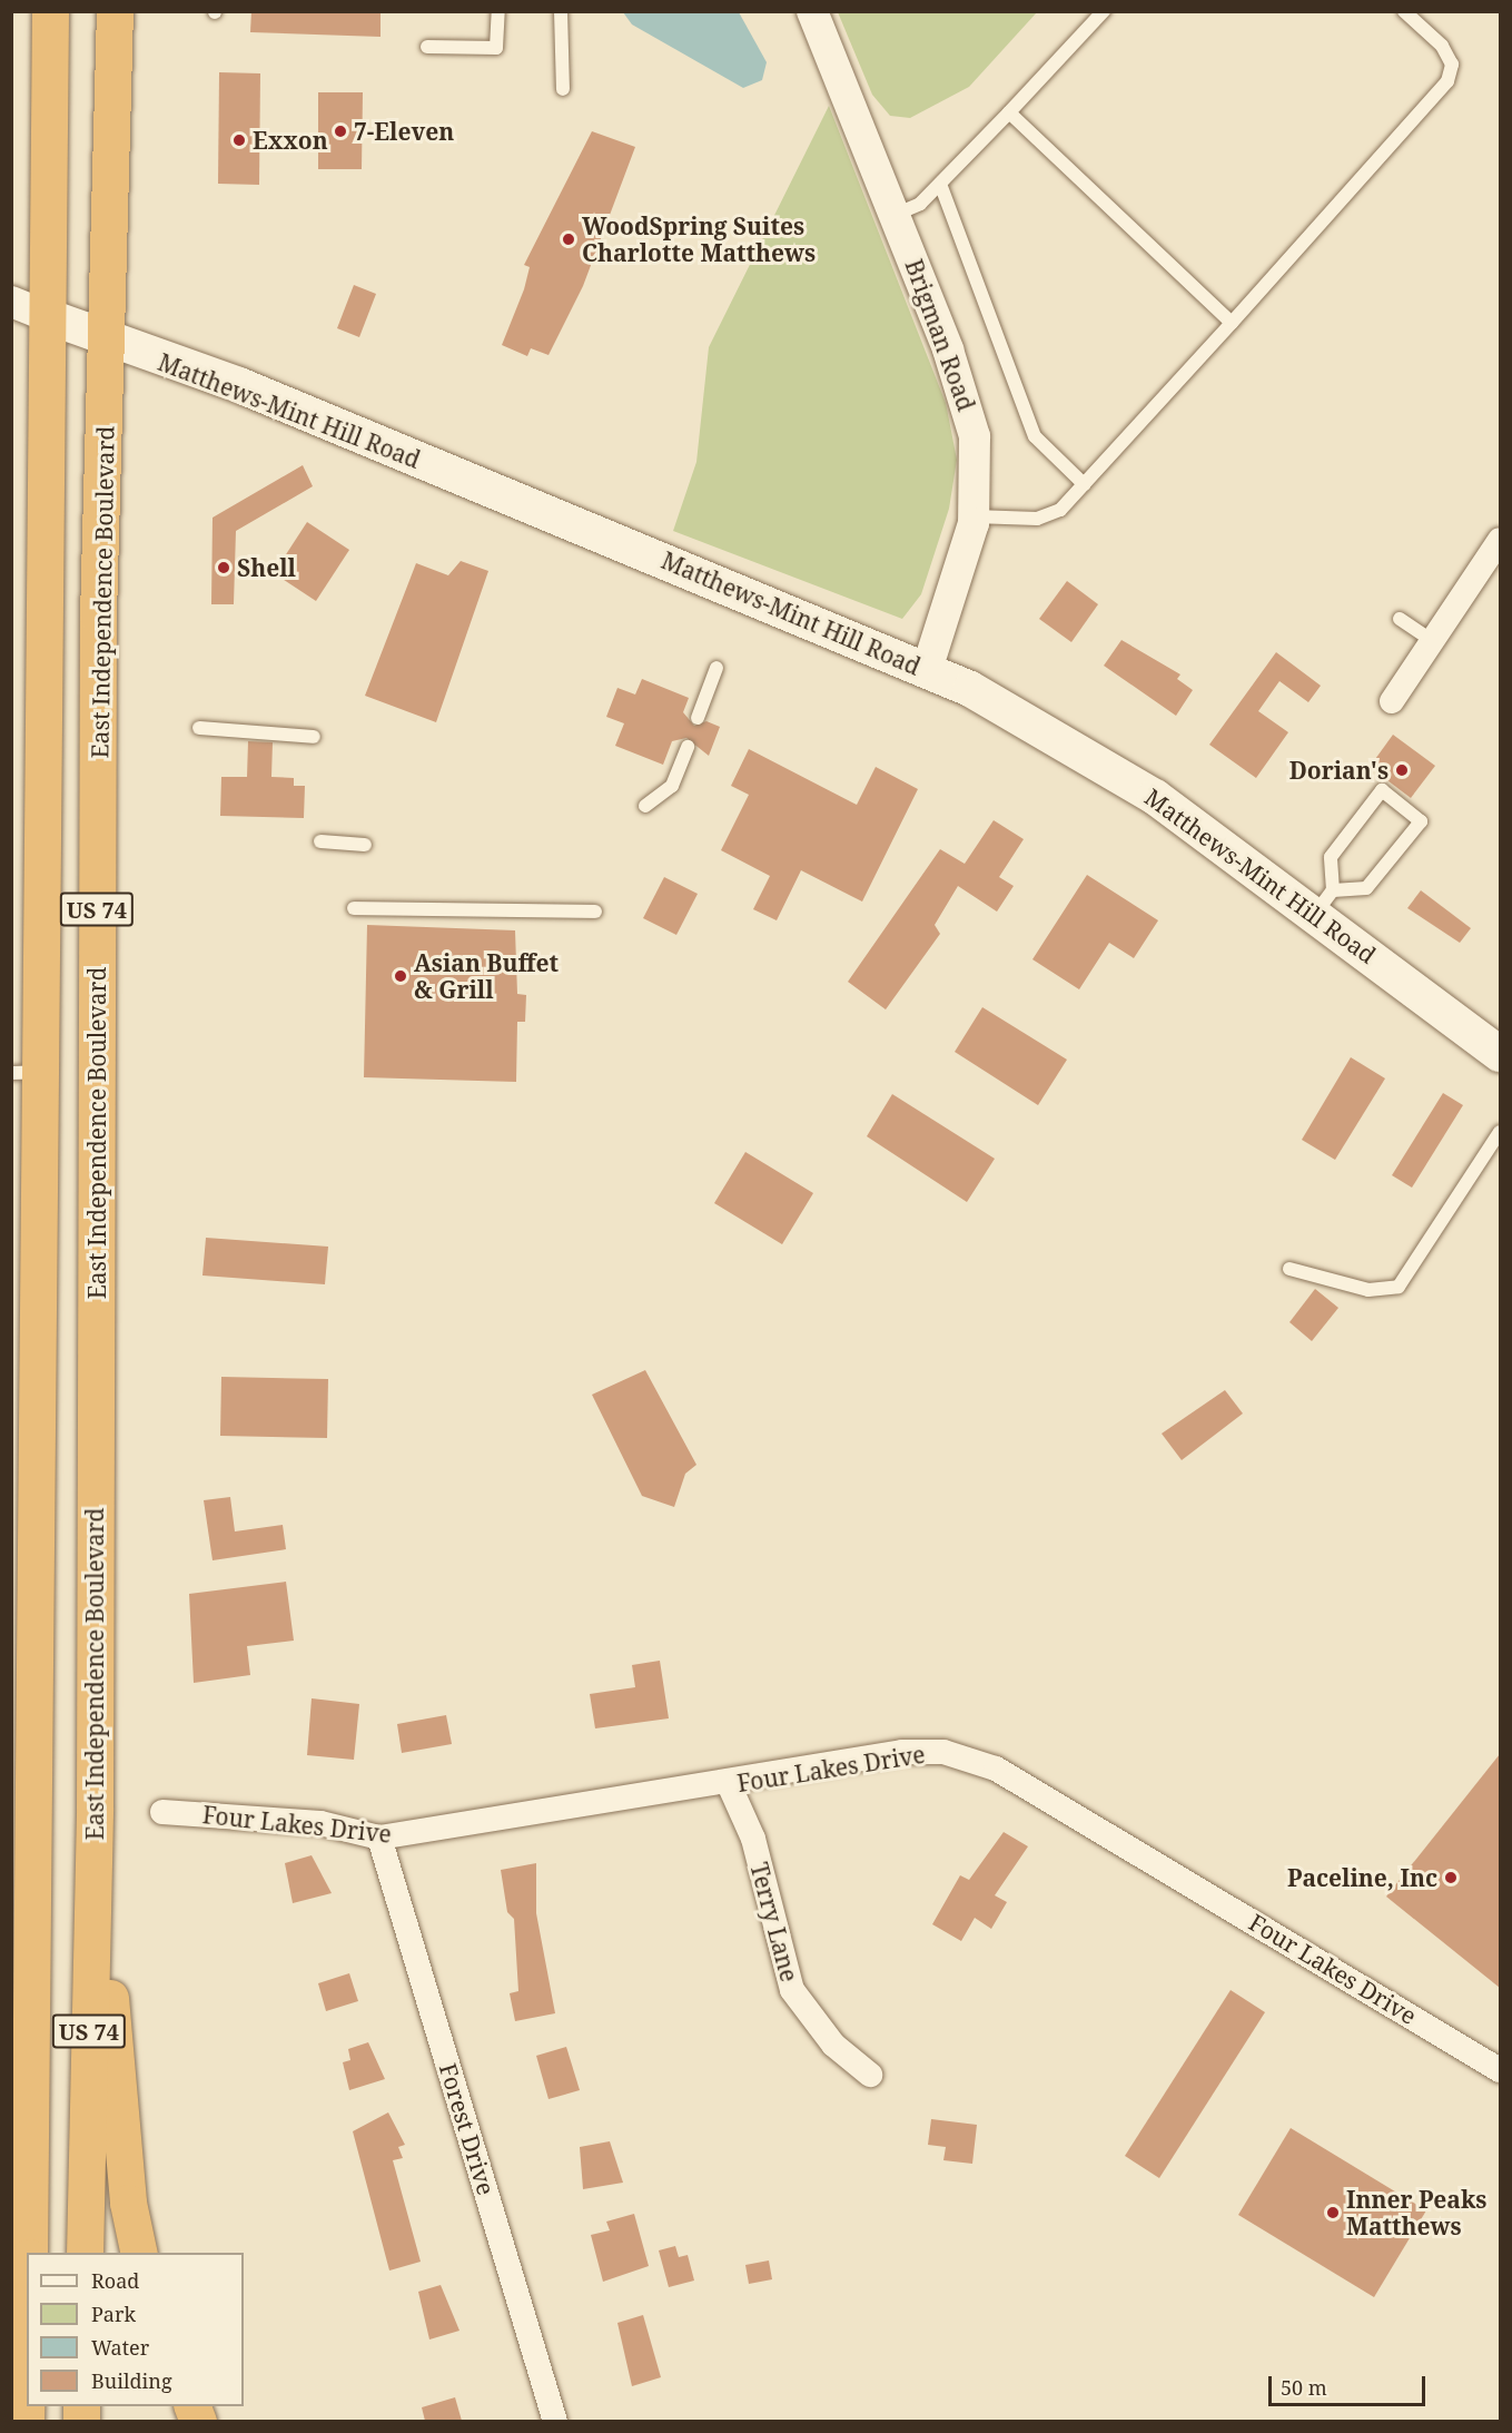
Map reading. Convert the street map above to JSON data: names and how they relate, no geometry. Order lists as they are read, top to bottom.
{
  "streets": {
    "highway": ["East Independence Boulevard", "US 74"],
    "main road": ["Matthews-Mint Hill Road"],
    "street": [
      "Brigman Road",
      "Four Lakes Drive",
      "Terry Lane",
      "Forest Drive"
    ]
  },
  "crossings": [
    ["Brigman Road", "Matthews-Mint Hill Road"],
    ["Matthews-Mint Hill Road", "East Independence Boulevard"],
    ["Matthews-Mint Hill Road", "US 74"],
    ["Four Lakes Drive", "Terry Lane"],
    ["Four Lakes Drive", "Forest Drive"]
  ],
  "places": [
    "7-Eleven",
    "Exxon",
    "WoodSpring Suites Charlotte Matthews",
    "Shell",
    "Dorian's",
    "Asian Buffet & Grill",
    "Paceline, Inc",
    "Inner Peaks Matthews"
  ],
  "legend": [
    "Road",
    "Park",
    "Water",
    "Building"
  ],
  "scale_bar": "50 m"
}
